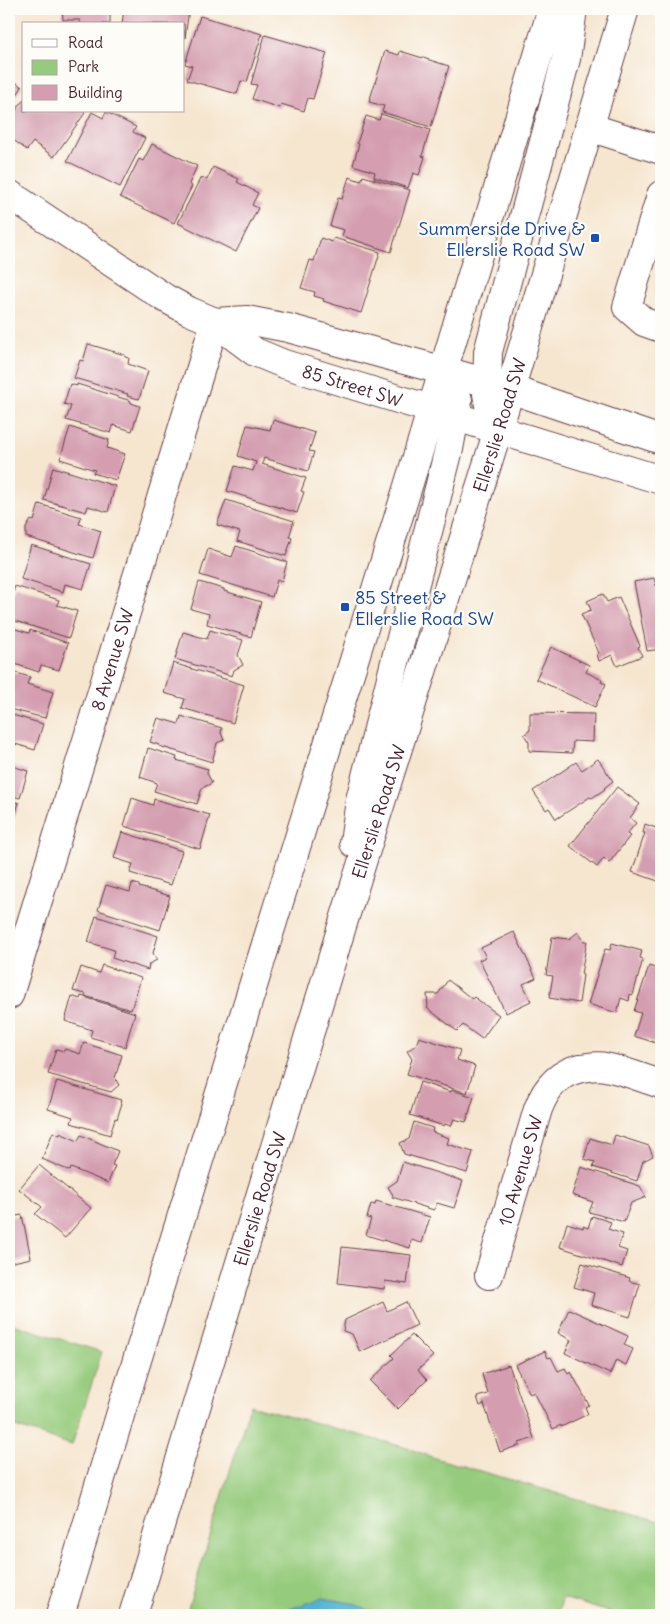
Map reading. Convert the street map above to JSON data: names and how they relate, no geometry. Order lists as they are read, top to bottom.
{
  "streets": {
    "main road": [
      "85 Street SW",
      "Ellerslie Road SW",
      "8 Avenue SW",
      "10 Avenue SW"
    ]
  },
  "crossings": [
    ["85 Street SW", "Ellerslie Road SW"],
    ["85 Street SW", "8 Avenue SW"]
  ],
  "places": {
    "transit": ["Summerside Drive & Ellerslie Road SW", "85 Street & Ellerslie Road SW"]
  },
  "legend": ["Road", "Park", "Building"]
}
